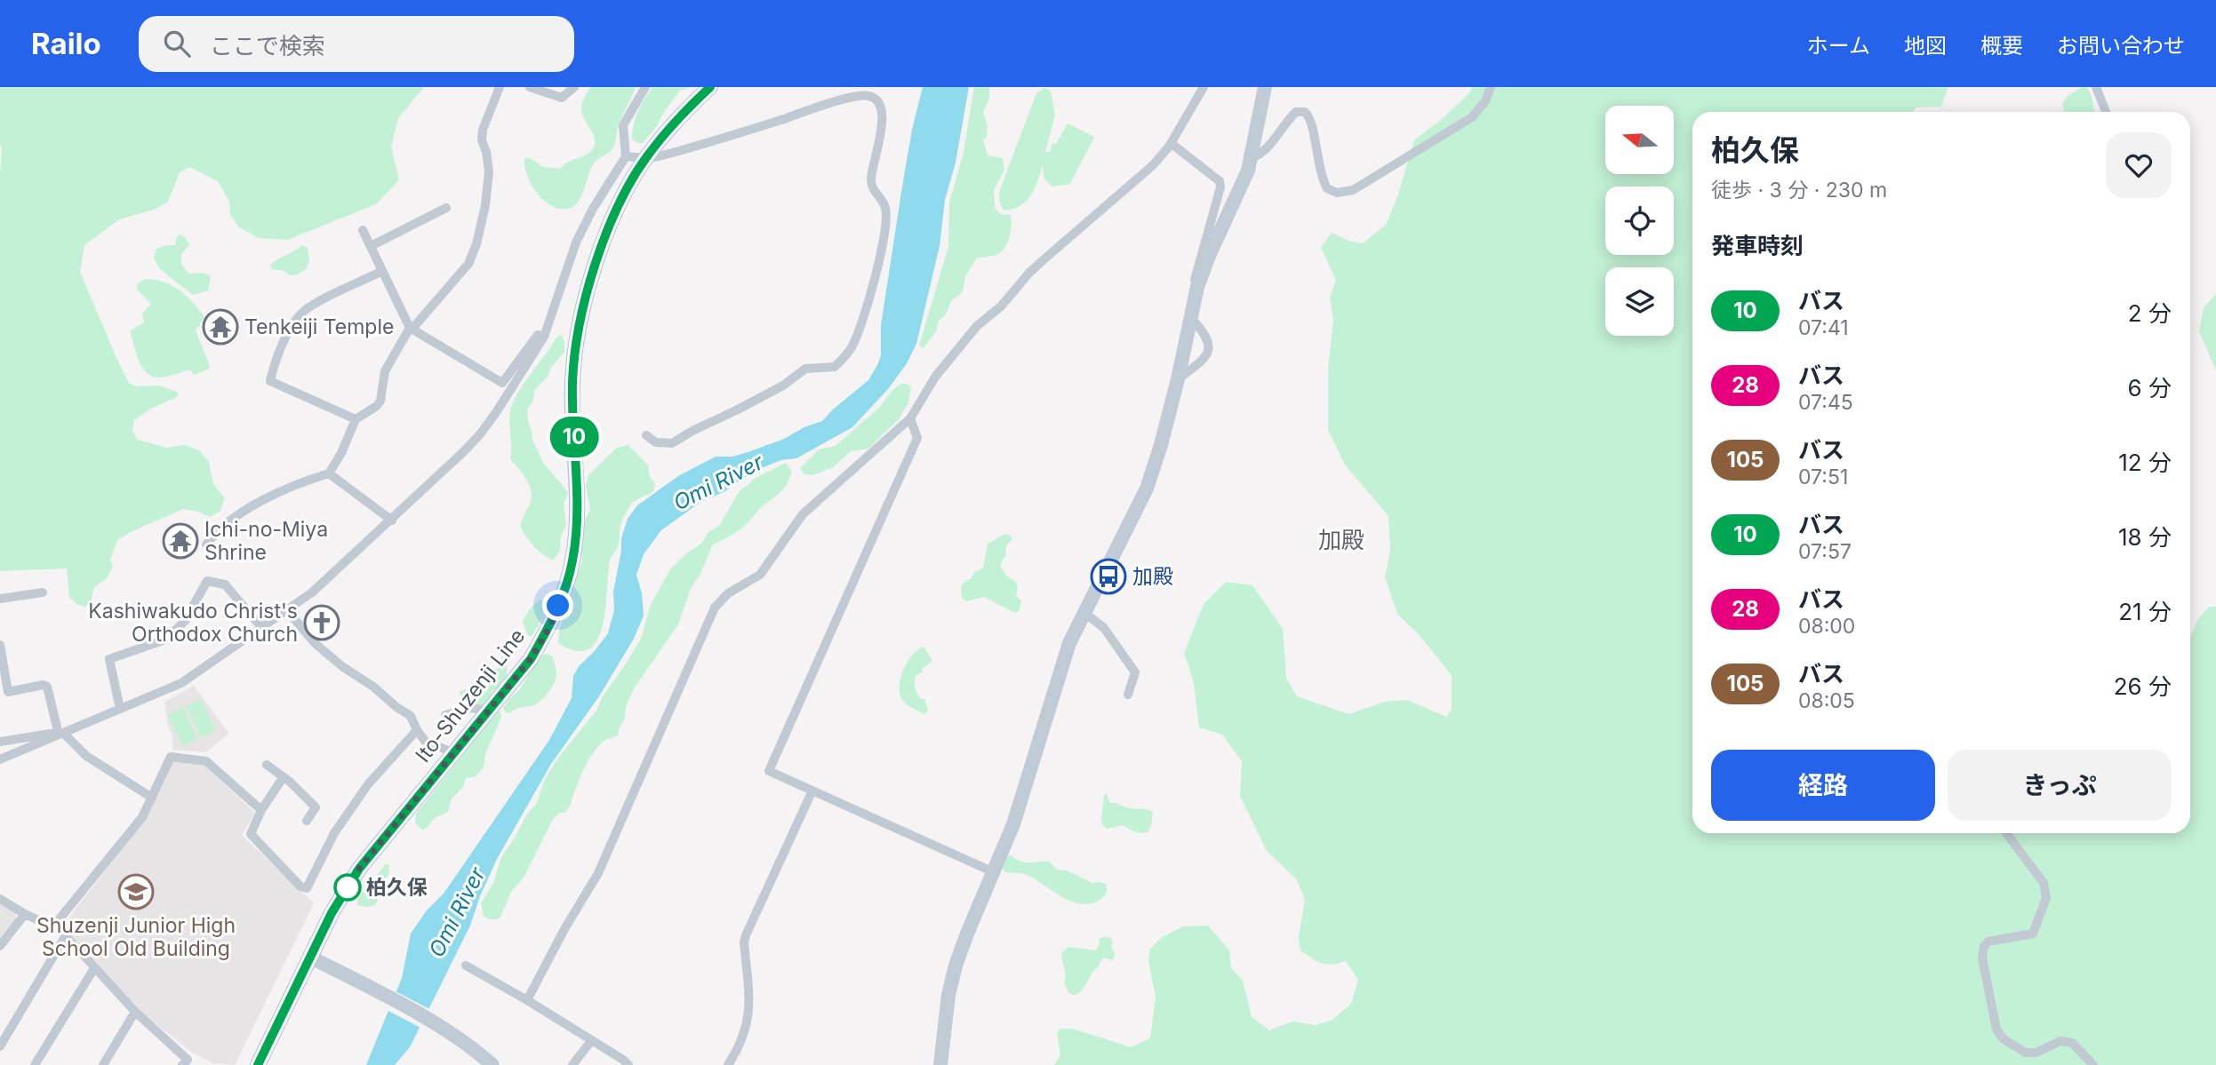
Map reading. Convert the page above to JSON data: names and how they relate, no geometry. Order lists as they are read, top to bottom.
{
  "streets": {
    "main road": ["Ito-Shuzenji Line"]
  },
  "districts": ["加殿"],
  "water": ["Omi River"],
  "places": {
    "temple": ["Tenkeiji Temple", "Ichi-no-Miya Shrine"],
    "bus stop": ["加殿"],
    "church": ["Kashiwakudo Christ's Orthodox Church"],
    "other": ["柏久保"],
    "school or university": ["Shuzenji Junior High School Old Building"]
  },
  "lines": ["bus line 10"],
  "north": "left",
  "page": {
    "header": "Railo",
    "search": "ここで検索",
    "nav": [
      "ホーム",
      "地図",
      "概要",
      "お問い合わせ"
    ],
    "on_map": "10",
    "heading": [
      ["柏久保", "徒歩 · 3 分 · 230 m"],
      "発車時刻"
    ],
    "list": [
      {
        "mark": "10",
        "name": "バス",
        "note": "07:41",
        "value": "2 分"
      },
      {
        "mark": "28",
        "name": "バス",
        "note": "07:45",
        "value": "6 分"
      },
      {
        "mark": "105",
        "name": "バス",
        "note": "07:51",
        "value": "12 分"
      },
      {
        "mark": "10",
        "name": "バス",
        "note": "07:57",
        "value": "18 分"
      },
      {
        "mark": "28",
        "name": "バス",
        "note": "08:00",
        "value": "21 分"
      },
      {
        "mark": "105",
        "name": "バス",
        "note": "08:05",
        "value": "26 分"
      }
    ],
    "buttons": ["経路", "きっぷ"]
  }
}
